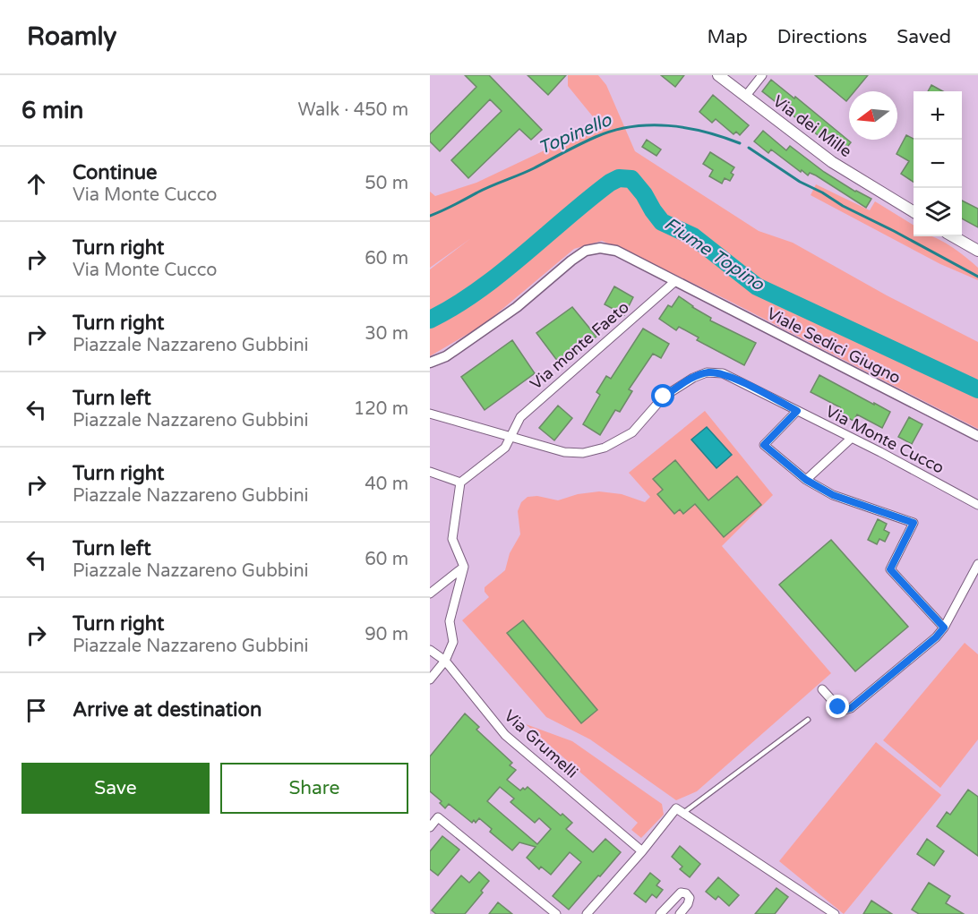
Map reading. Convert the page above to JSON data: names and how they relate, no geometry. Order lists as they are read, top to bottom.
{
  "streets": {
    "main road": ["Via dei Mille"],
    "street": [
      "Via monte Faeto",
      "Viale Sedici Giugno",
      "Via Monte Cucco",
      "Via Grumelli"
    ]
  },
  "crossings": [
    ["Via monte Faeto", "Viale Sedici Giugno"],
    ["Via monte Faeto", "Via Monte Cucco"]
  ],
  "water": ["Topinello", "Fiume Topino"],
  "north": "left",
  "page": {
    "header": "Roamly",
    "nav": ["Map", "Directions", "Saved"],
    "heading": ["6 min", "Walk · 450 m"],
    "map_buttons": ["+", "−"],
    "list": [
      ["Continue", "Via Monte Cucco", "50 m"],
      ["Turn right", "Via Monte Cucco", "60 m"],
      ["Turn right", "Piazzale Nazzareno Gubbini", "30 m"],
      ["Turn left", "Piazzale Nazzareno Gubbini", "120 m"],
      ["Turn right", "Piazzale Nazzareno Gubbini", "40 m"],
      ["Turn left", "Piazzale Nazzareno Gubbini", "60 m"],
      ["Turn right", "Piazzale Nazzareno Gubbini", "90 m"],
      "Arrive at destination"
    ],
    "buttons": ["Save", "Share"]
  }
}
